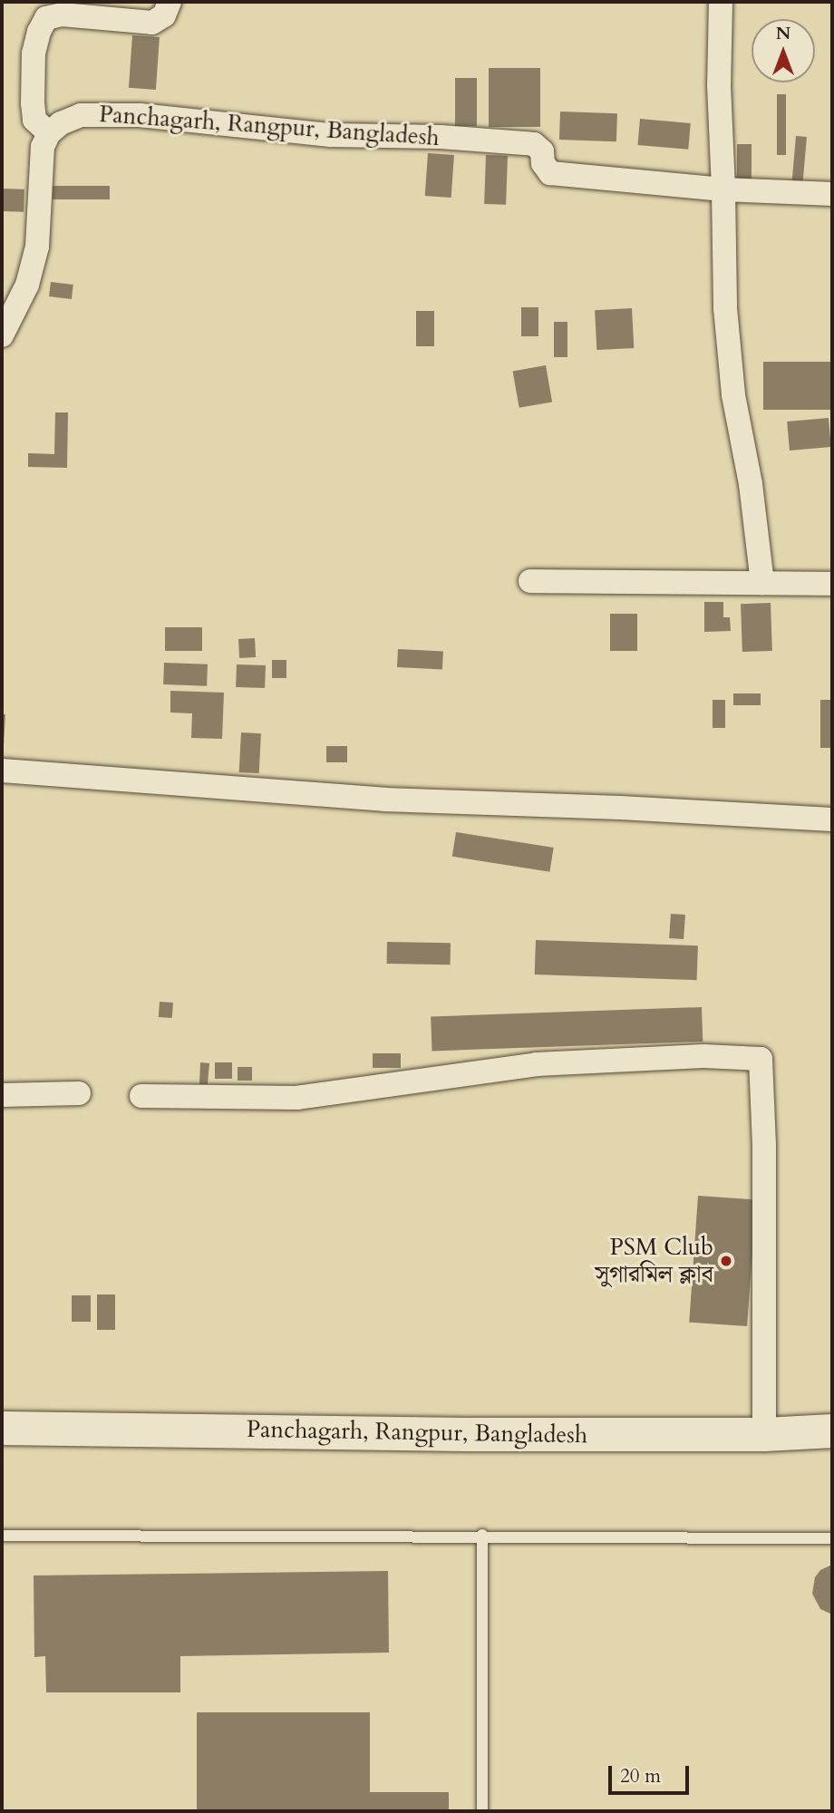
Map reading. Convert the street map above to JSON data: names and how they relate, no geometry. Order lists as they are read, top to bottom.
{
  "streets": {
    "street": ["Panchagarh, Rangpur, Bangladesh"]
  },
  "places": ["PSM Club সুগারমিল ক্লাব"],
  "scale_bar": "20 m",
  "north": "top"
}
